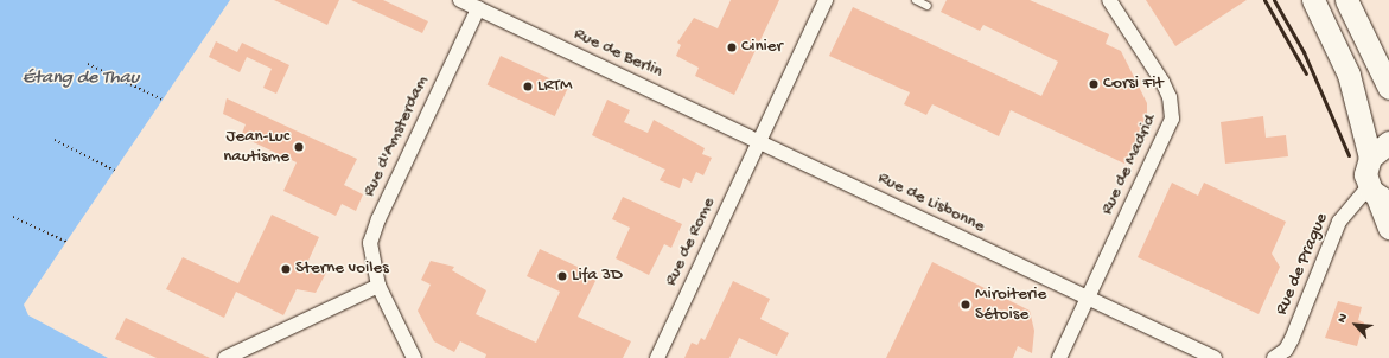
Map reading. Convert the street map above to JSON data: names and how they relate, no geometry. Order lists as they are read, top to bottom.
{
  "streets": {
    "street": [
      "Rue de Berlin",
      "Rue d'Amsterdam",
      "Rue de Madrid",
      "Rue de Lisbonne",
      "Rue de Rome",
      "Rue de Prague"
    ]
  },
  "crossings": [
    ["Rue de Berlin", "Rue d'Amsterdam"],
    ["Rue de Berlin", "Rue de Lisbonne"],
    ["Rue de Berlin", "Rue de Rome"],
    ["Rue de Madrid", "Rue de Lisbonne"],
    ["Rue de Lisbonne", "Rue de Rome"]
  ],
  "water": ["Étang de Thau"],
  "places": [
    "Cinier",
    "Corsi Fit",
    "LRTM",
    "Jean-Luc nautisme",
    "Sterne voiles",
    "Lifa 3D",
    "Miroiterie Sétoise"
  ],
  "north": "top left"
}
